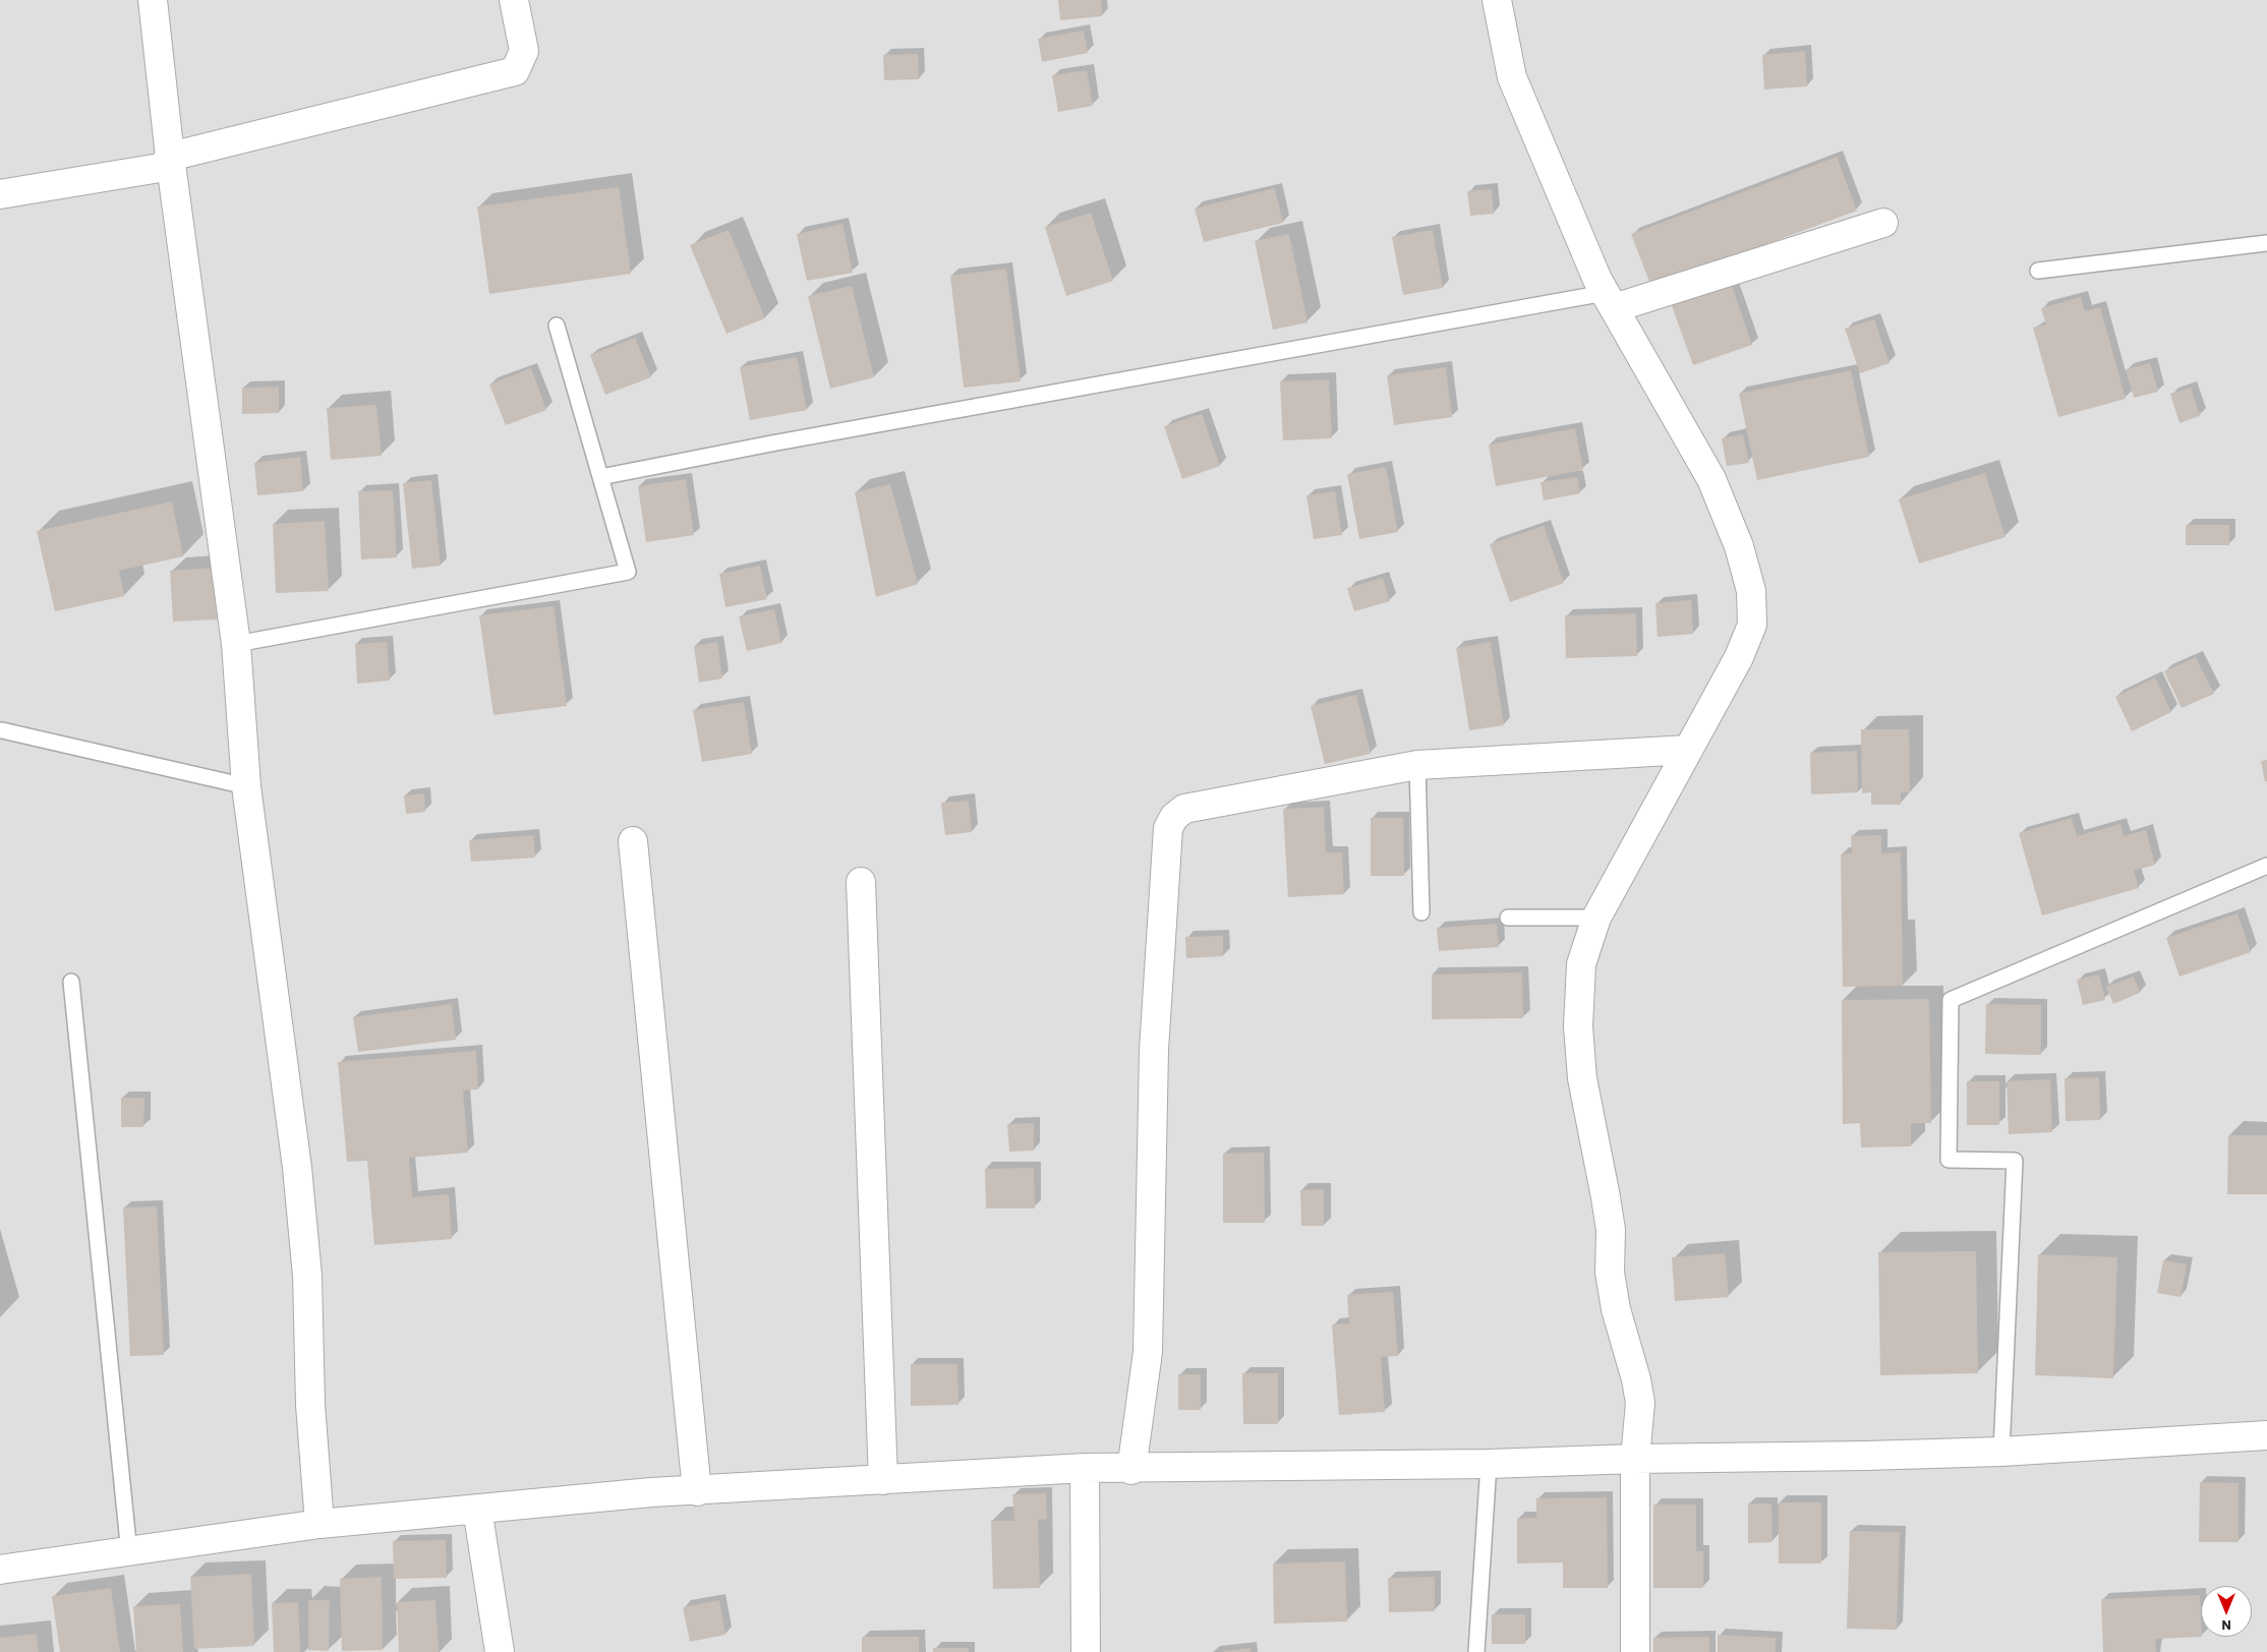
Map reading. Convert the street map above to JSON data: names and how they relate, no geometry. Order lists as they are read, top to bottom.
{
  "north": "bottom"
}
